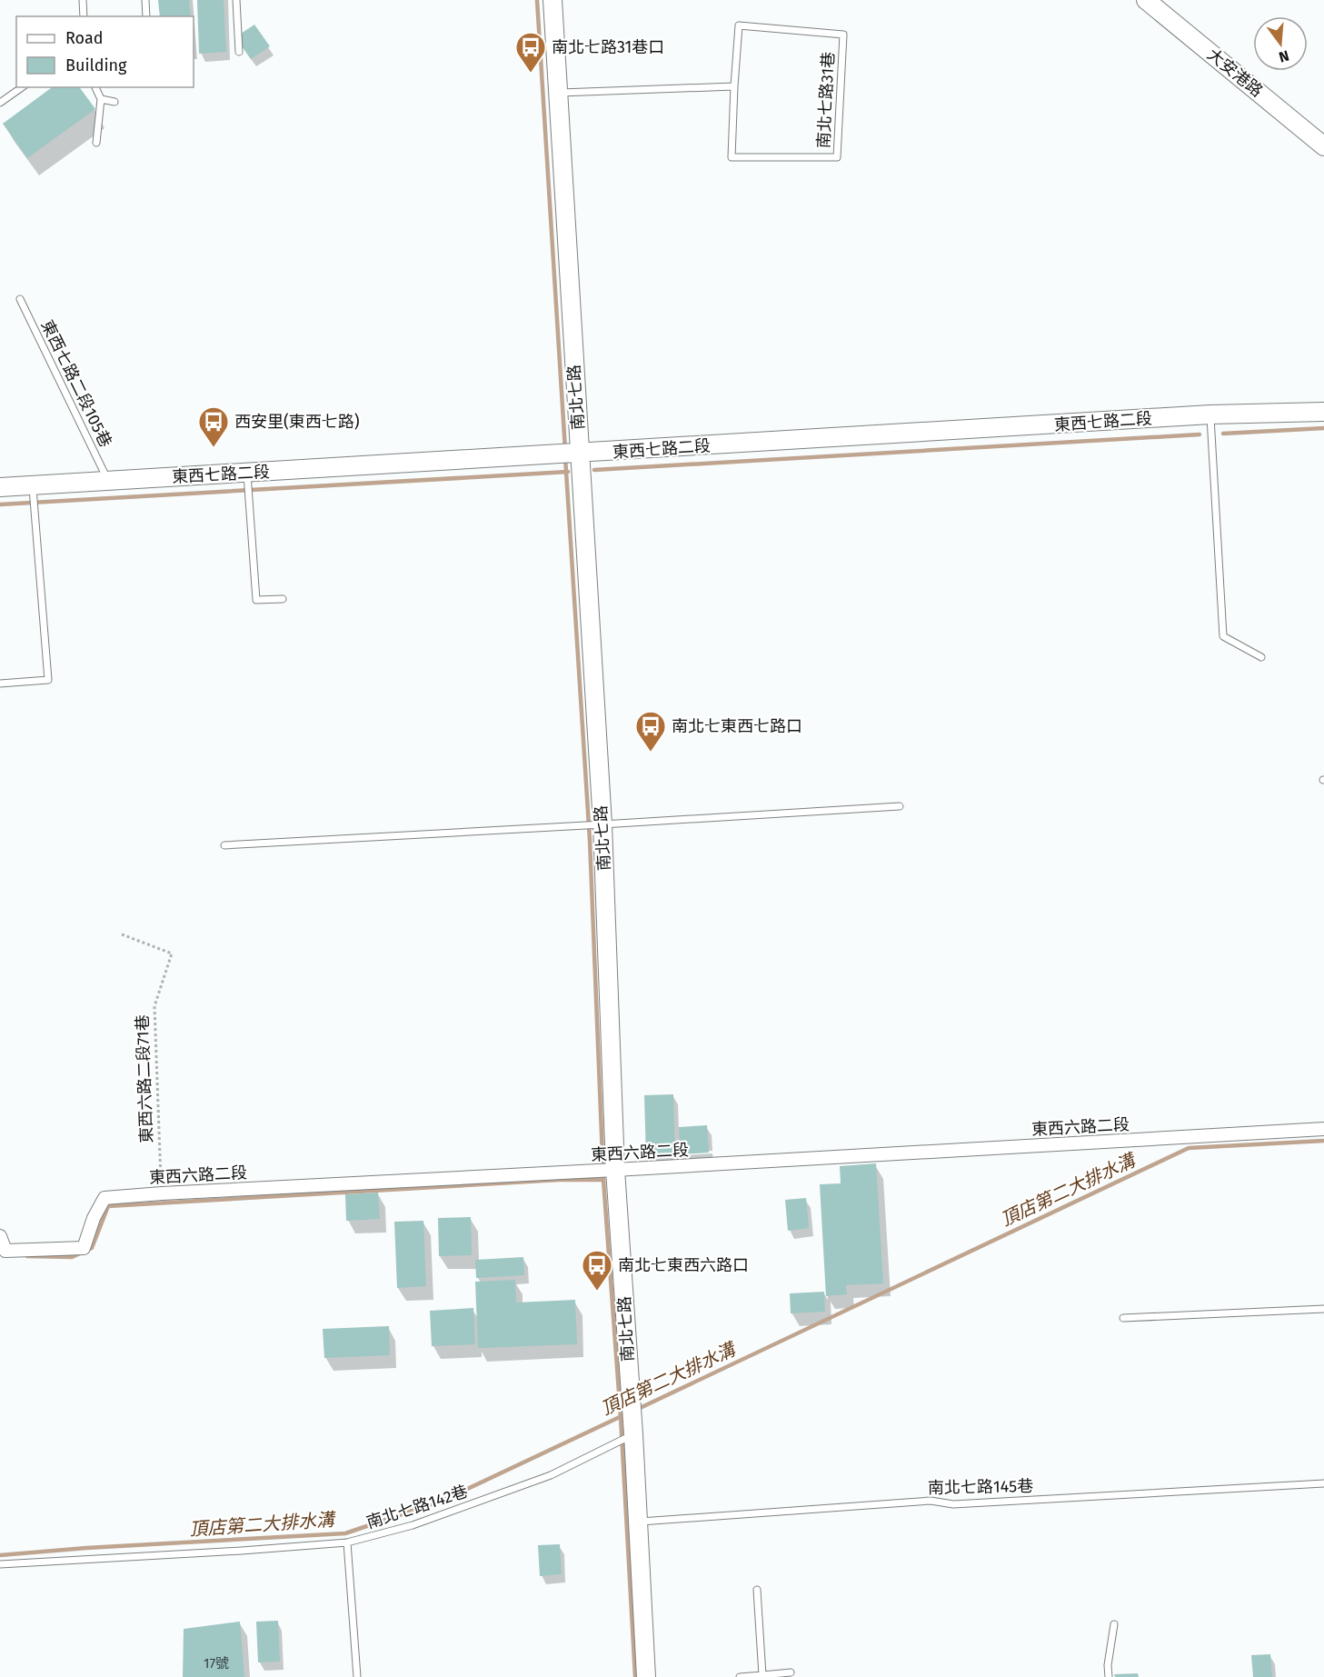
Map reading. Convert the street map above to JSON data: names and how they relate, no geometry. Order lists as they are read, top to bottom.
{
  "streets": {
    "street": [
      "大安港路",
      "南北七路",
      "東西七路二段",
      "東西六路二段"
    ],
    "lane": [
      "南北七路31巷",
      "東西七路二段105巷",
      "南北七路145巷",
      "南北七路142巷"
    ],
    "path": ["東西六路二段71巷"]
  },
  "crossings": [
    ["東西七路二段105巷", "東西七路二段"],
    ["南北七路", "東西七路二段"],
    ["南北七路", "東西六路二段"],
    ["南北七路", "南北七路145巷"],
    ["南北七路", "南北七路142巷"],
    ["東西六路二段71巷", "東西六路二段"]
  ],
  "water": ["頂店第二大排水溝"],
  "places": {
    "bus stop": [
      "南北七路31巷口",
      "西安里(東西七路)",
      "南北七東西七路口",
      "南北七東西六路口"
    ]
  },
  "house_numbers": ["17號"],
  "legend": ["Road", "Building"],
  "north": "bottom"
}
